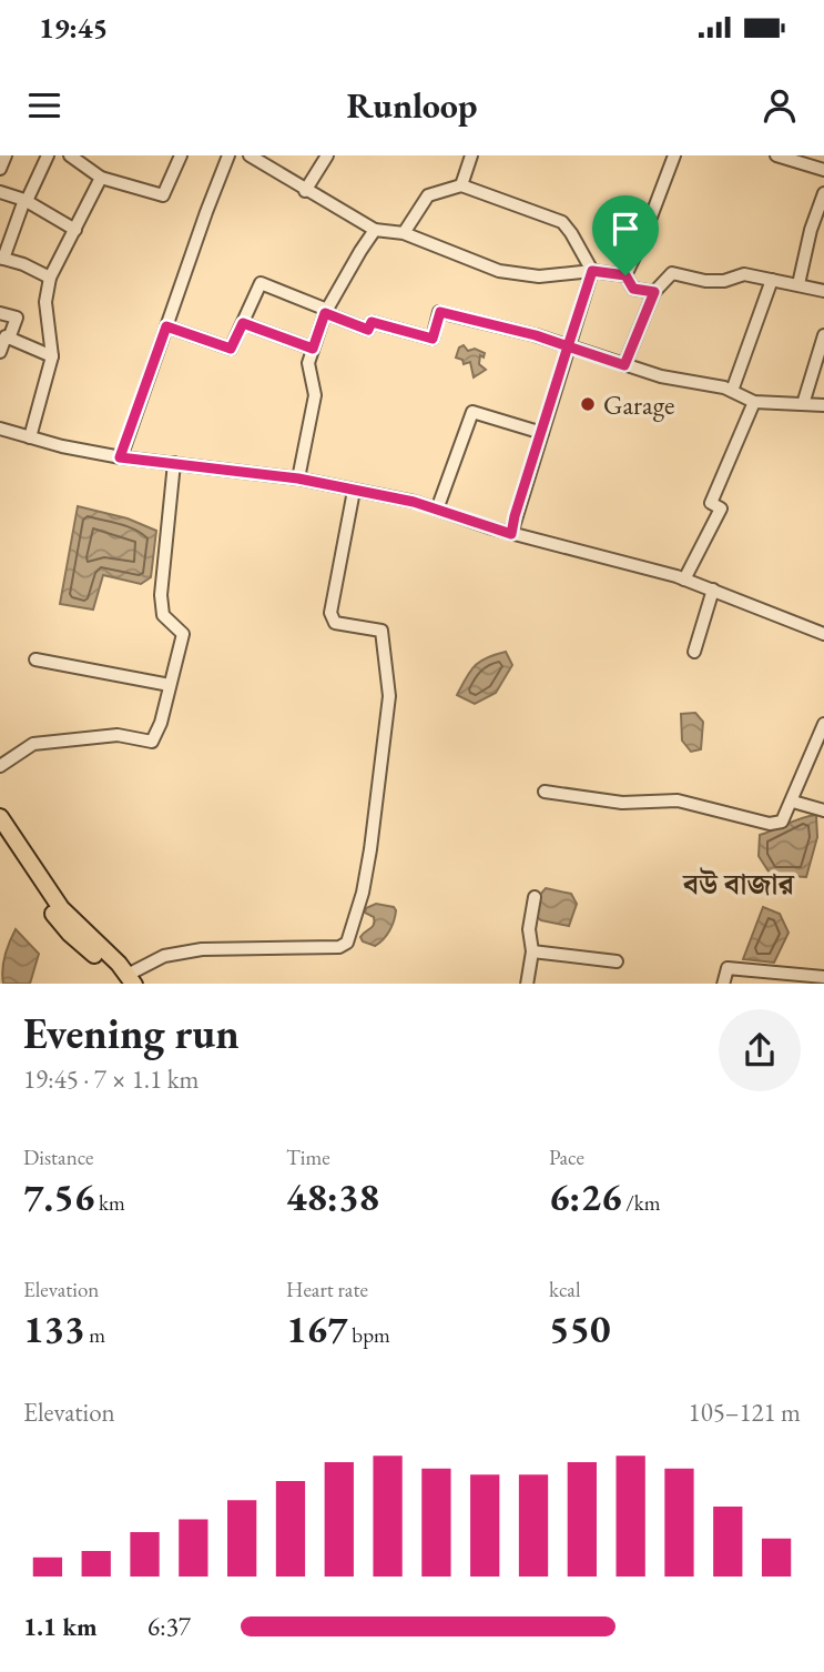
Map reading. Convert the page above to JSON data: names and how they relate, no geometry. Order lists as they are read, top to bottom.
{
  "districts": ["বউ বাজার"],
  "places": ["Garage"],
  "page": {
    "status": "19:45",
    "header": "Runloop",
    "heading": ["Evening run", "19:45 · 7 × 1.1 km"],
    "stats": [
      ["Distance", "7.56 km"],
      ["Time", "48:38"],
      ["Pace", "6:26 /km"],
      ["Elevation", "133 m"],
      ["Heart rate", "167 bpm"],
      ["kcal", "550"]
    ],
    "chart": ["Elevation", "105–121 m"],
    "list": [
      {
        "name": "1.1 km",
        "note": "6:37"
      }
    ]
  }
}
